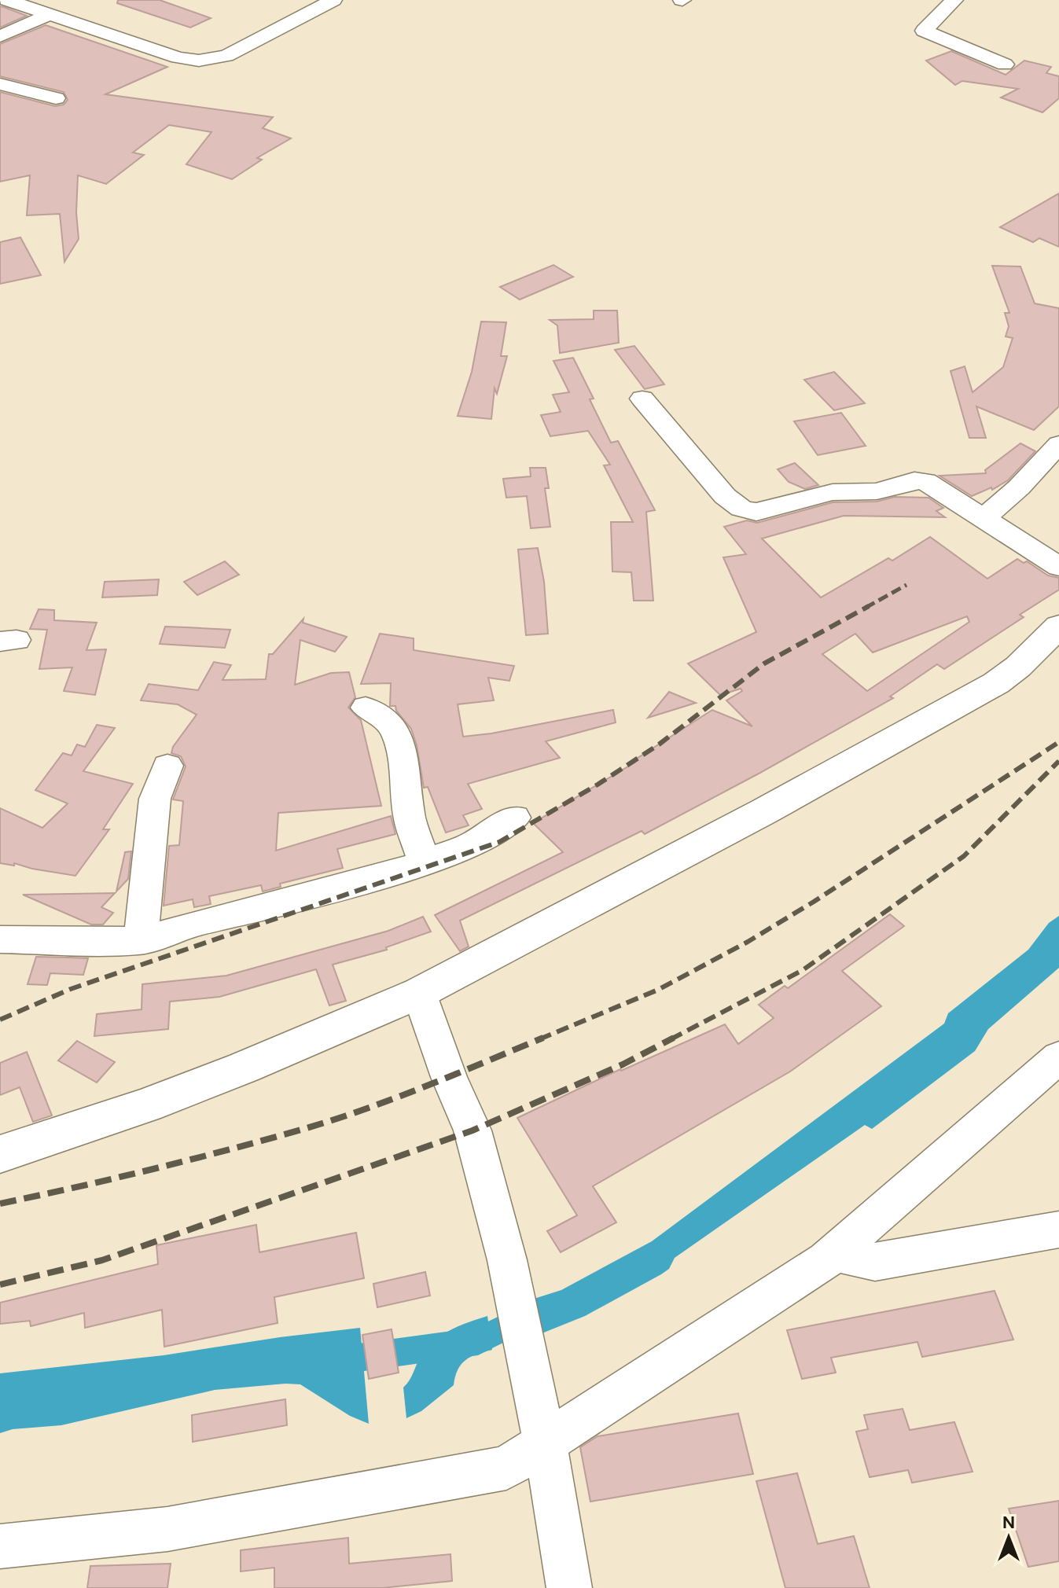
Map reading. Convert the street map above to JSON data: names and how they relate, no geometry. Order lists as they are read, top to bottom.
{
  "north": "top"
}
